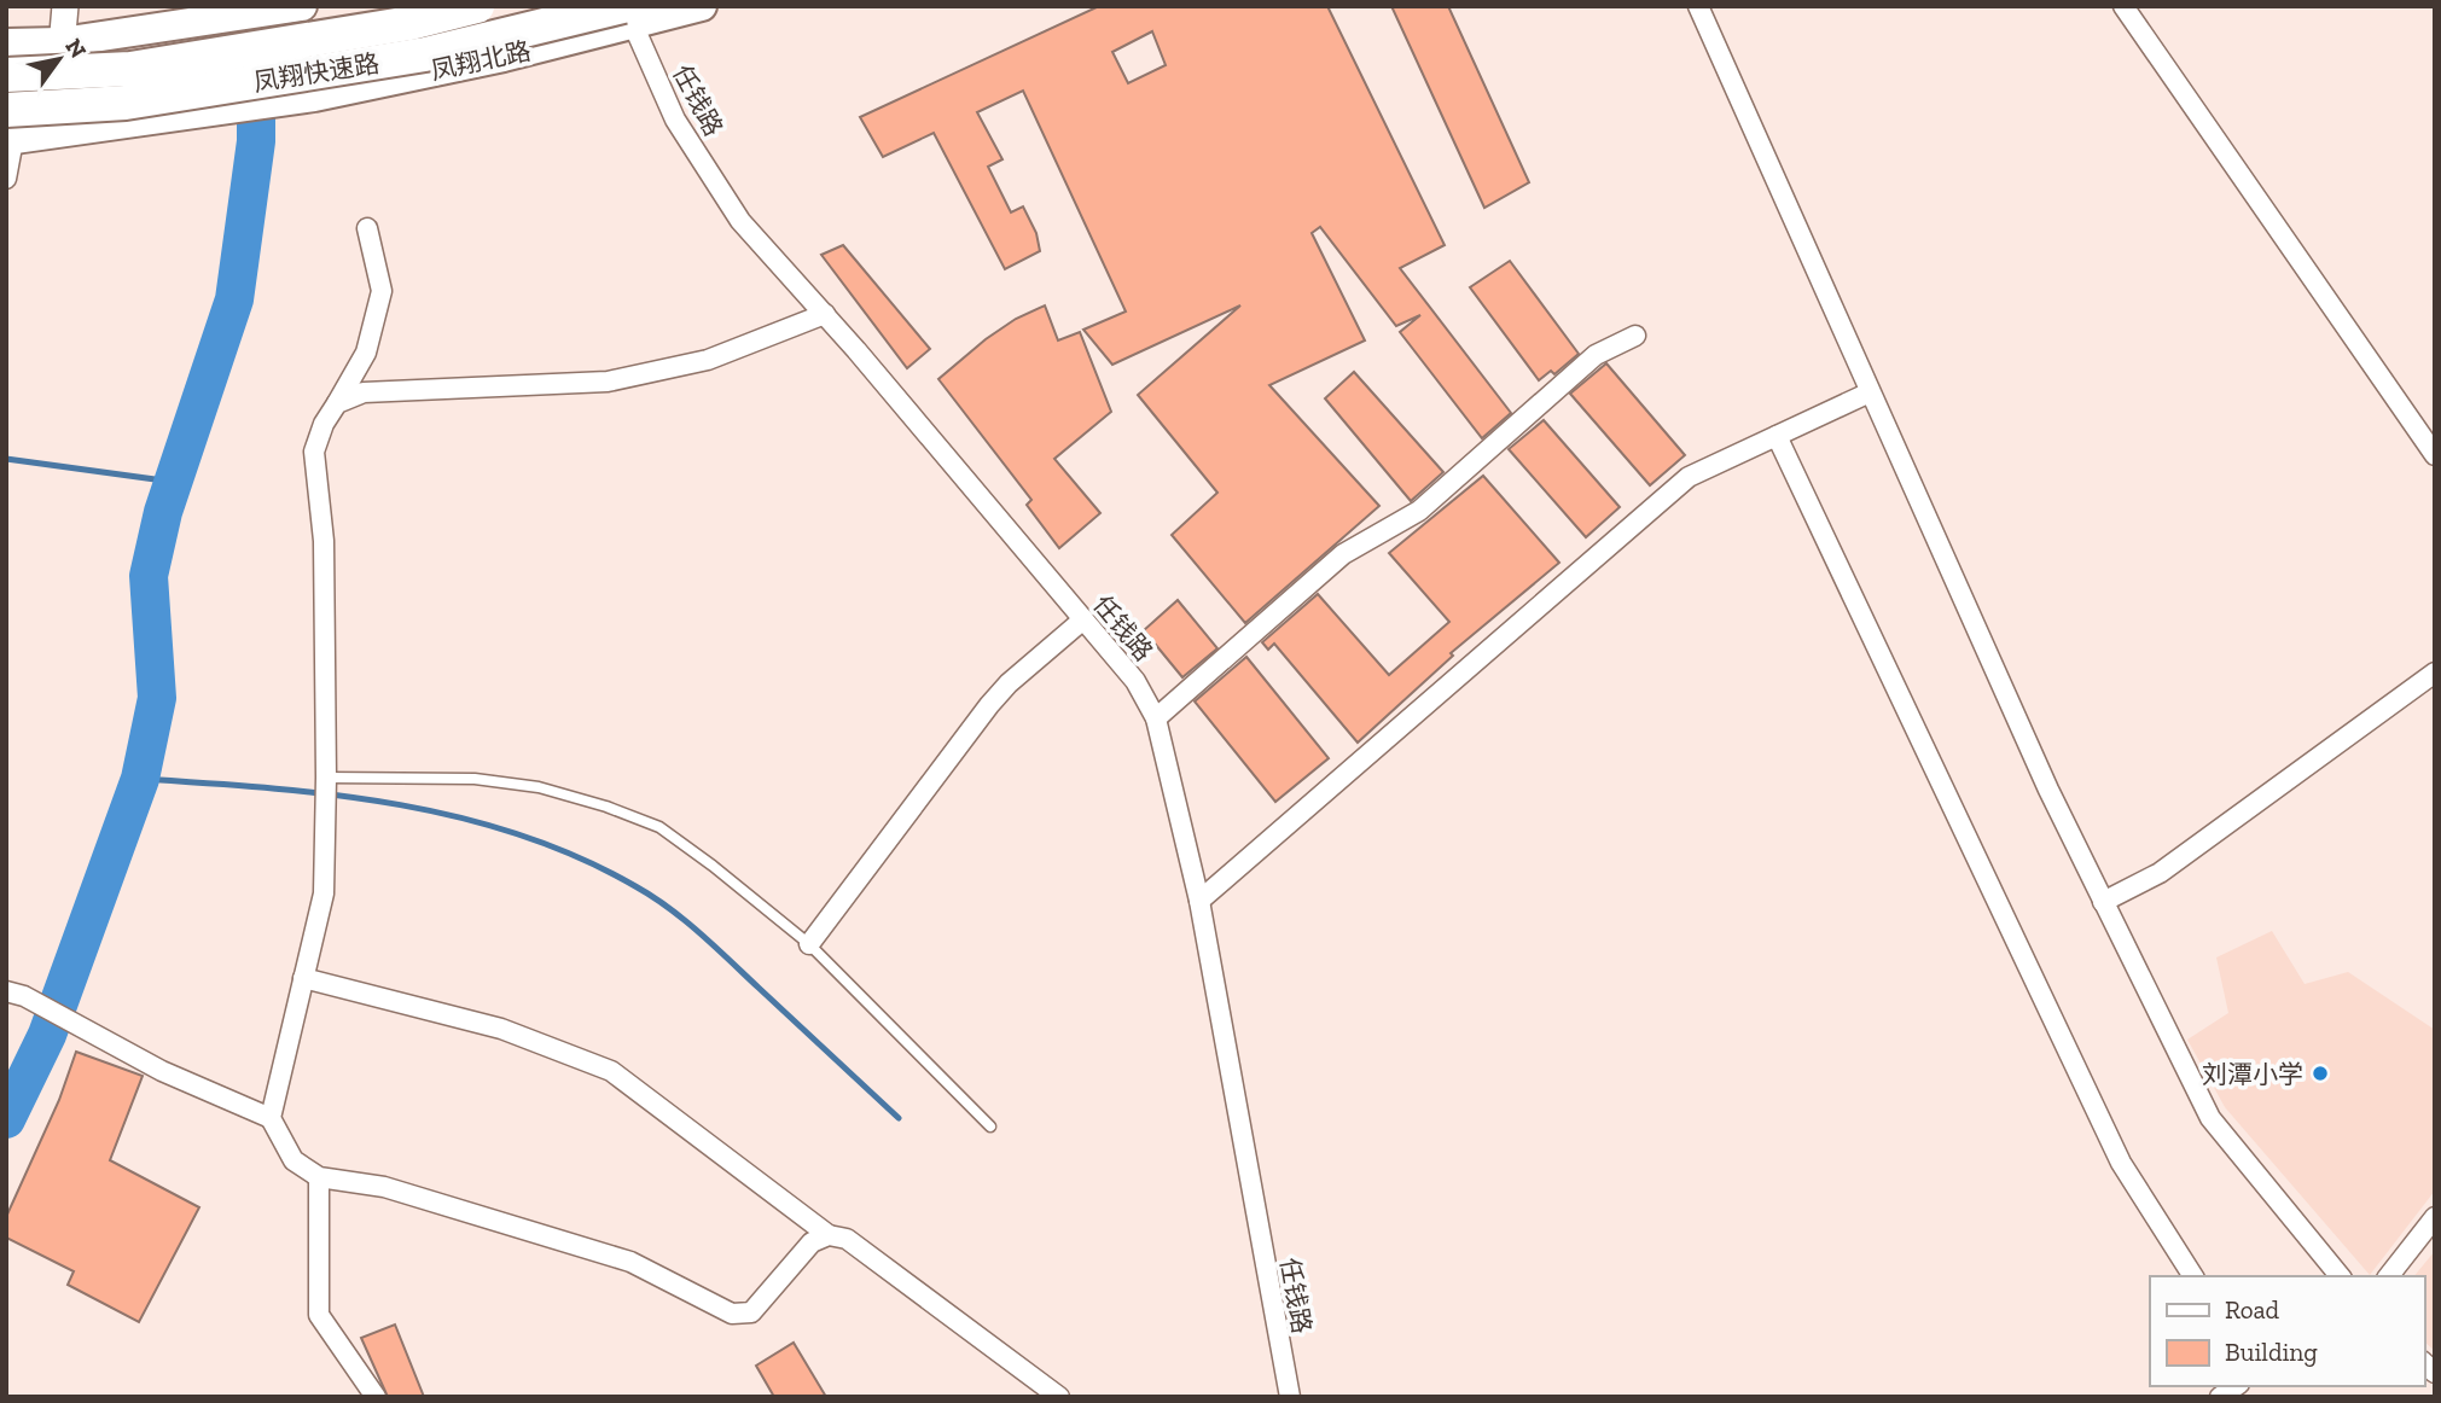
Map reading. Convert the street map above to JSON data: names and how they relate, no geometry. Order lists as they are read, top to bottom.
{
  "streets": {
    "highway": ["凤翔快速路"],
    "main road": ["凤翔北路"],
    "street": ["任钱路"]
  },
  "crossings": [
    ["凤翔北路", "凤翔快速路"],
    ["凤翔北路", "任钱路"],
    ["凤翔快速路", "任钱路"]
  ],
  "places": ["刘潭小学"],
  "legend": ["Road", "Building"],
  "north": "top right"
}
